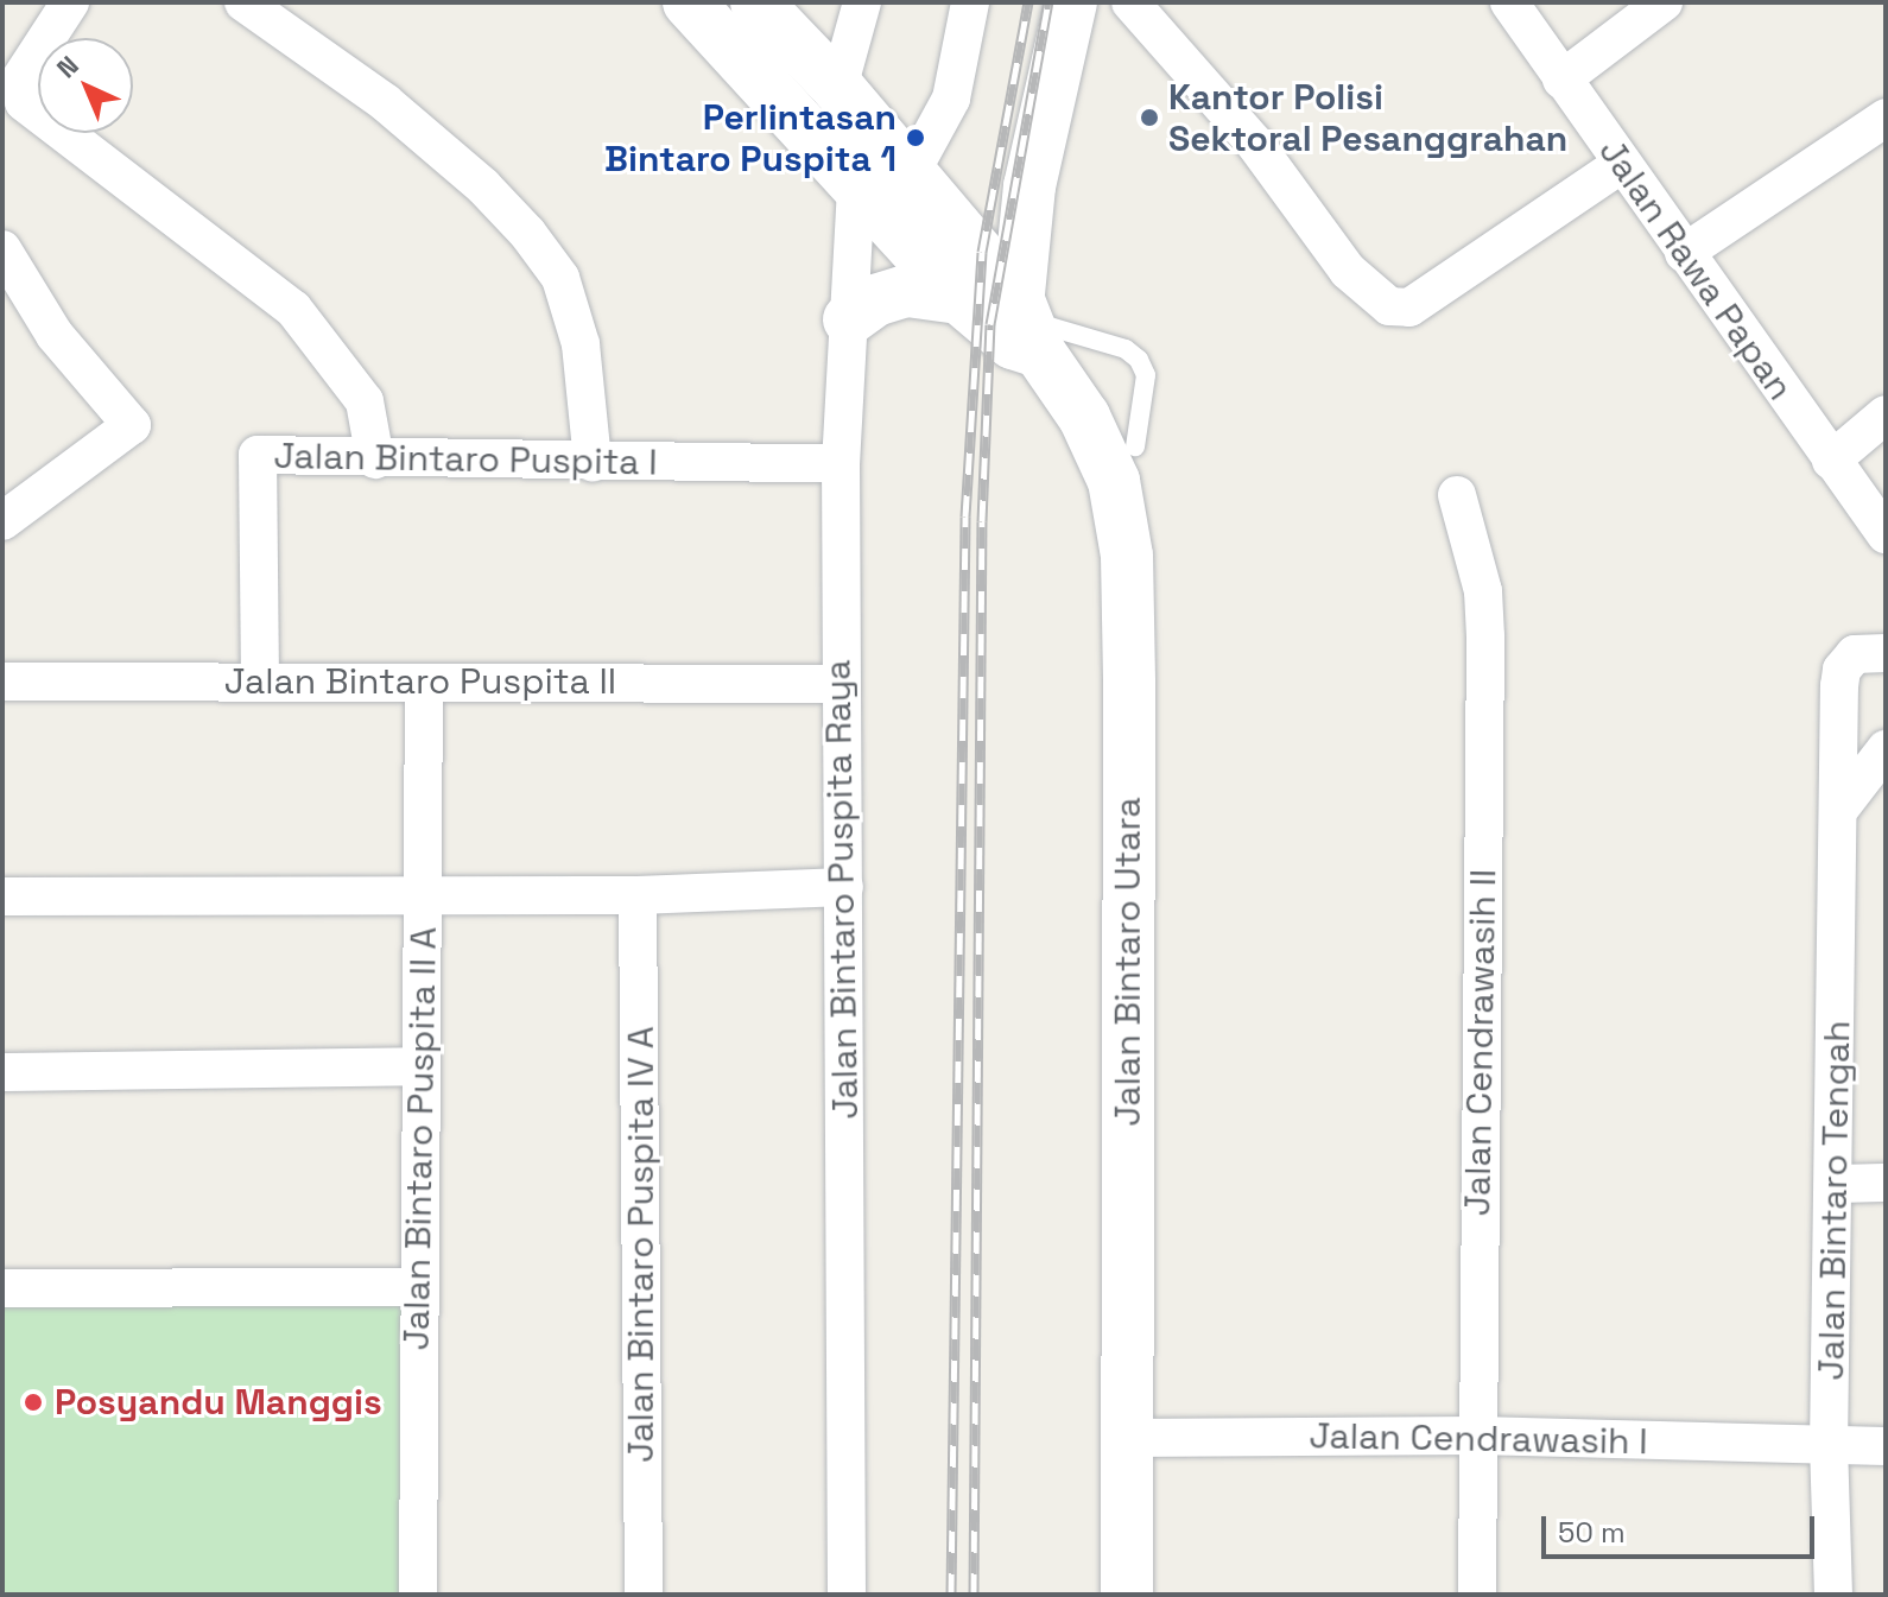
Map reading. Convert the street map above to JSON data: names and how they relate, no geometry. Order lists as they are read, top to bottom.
{
  "streets": {
    "main road": ["Jalan Bintaro Utara"],
    "street": [
      "Jalan Rawa Papan",
      "Jalan Bintaro Puspita I",
      "Jalan Bintaro Puspita II",
      "Jalan Bintaro Puspita Raya",
      "Jalan Cendrawasih II",
      "Jalan Bintaro Puspita II A",
      "Jalan Bintaro Tengah",
      "Jalan Bintaro Puspita IV A",
      "Jalan Cendrawasih I"
    ]
  },
  "crossings": [
    ["Jalan Bintaro Puspita I", "Jalan Bintaro Puspita II"],
    ["Jalan Bintaro Puspita I", "Jalan Bintaro Puspita Raya"],
    ["Jalan Bintaro Puspita II", "Jalan Bintaro Puspita Raya"],
    ["Jalan Bintaro Puspita II", "Jalan Bintaro Puspita II A"],
    ["Jalan Bintaro Utara", "Jalan Cendrawasih I"],
    ["Jalan Cendrawasih II", "Jalan Cendrawasih I"],
    ["Jalan Bintaro Tengah", "Jalan Cendrawasih I"]
  ],
  "places": ["Kantor Polisi Sektoral Pesanggrahan", "Perlintasan Bintaro Puspita 1", "Posyandu Manggis"],
  "scale_bar": "50 m",
  "north": "top left"
}
